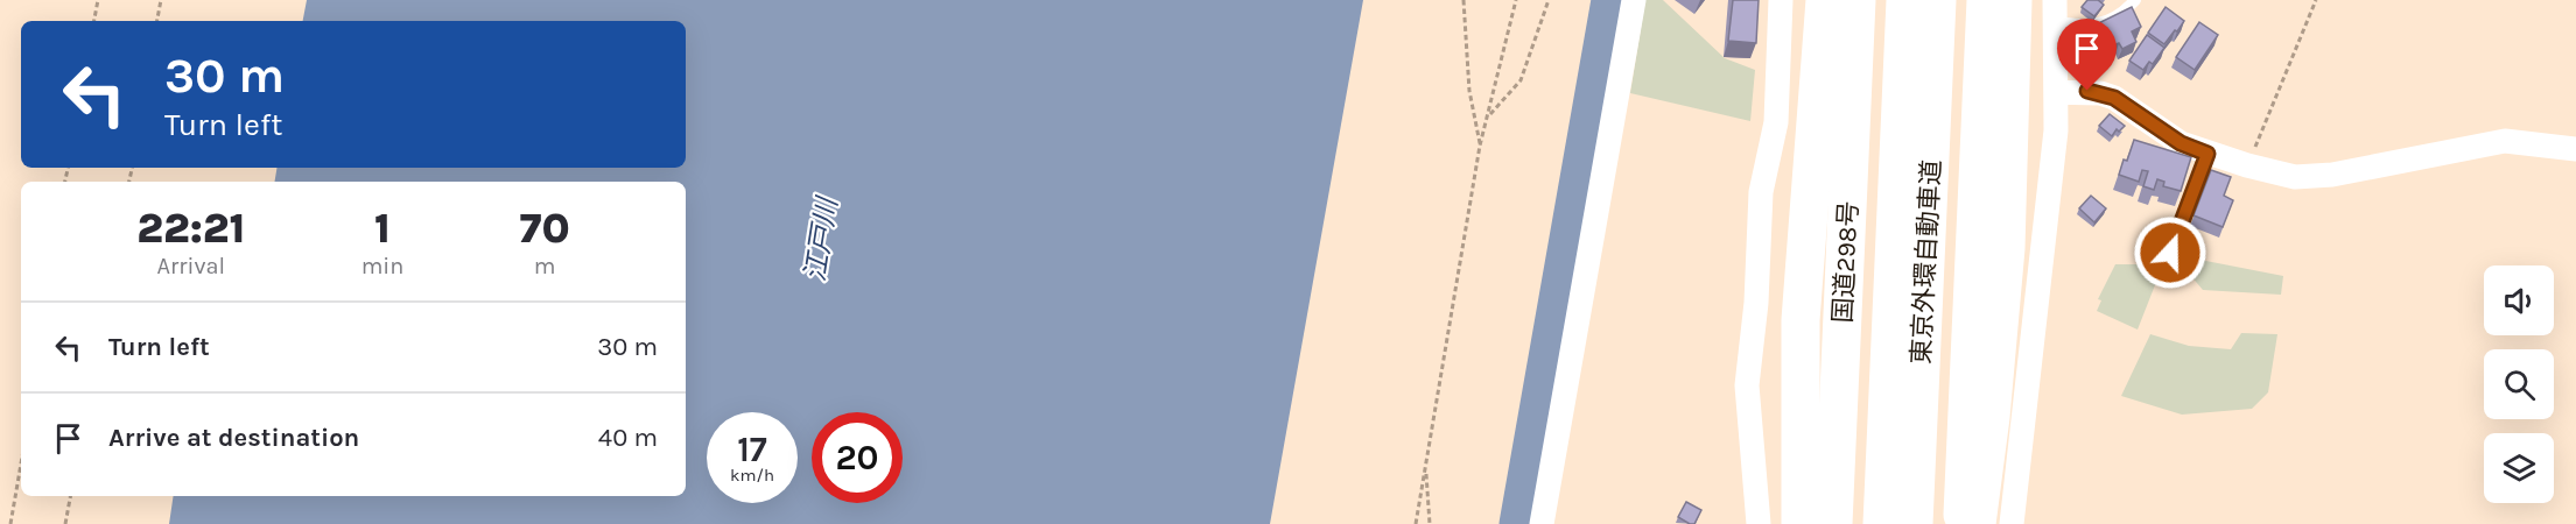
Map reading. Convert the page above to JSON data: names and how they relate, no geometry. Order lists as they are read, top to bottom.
{
  "streets": {
    "highway": ["国道298号", "東京外環自動車道"]
  },
  "water": ["江戸川"],
  "page": {
    "turn": ["30 m", "Turn left"],
    "eta": [
      "22:21",
      "Arrival",
      "1",
      "min",
      "70",
      "m"
    ],
    "list": [
      {
        "name": "Turn left",
        "value": "30 m"
      },
      {
        "name": "Arrive at destination",
        "value": "40 m"
      }
    ],
    "speed": "17 km/h",
    "limit": "20"
  }
}
